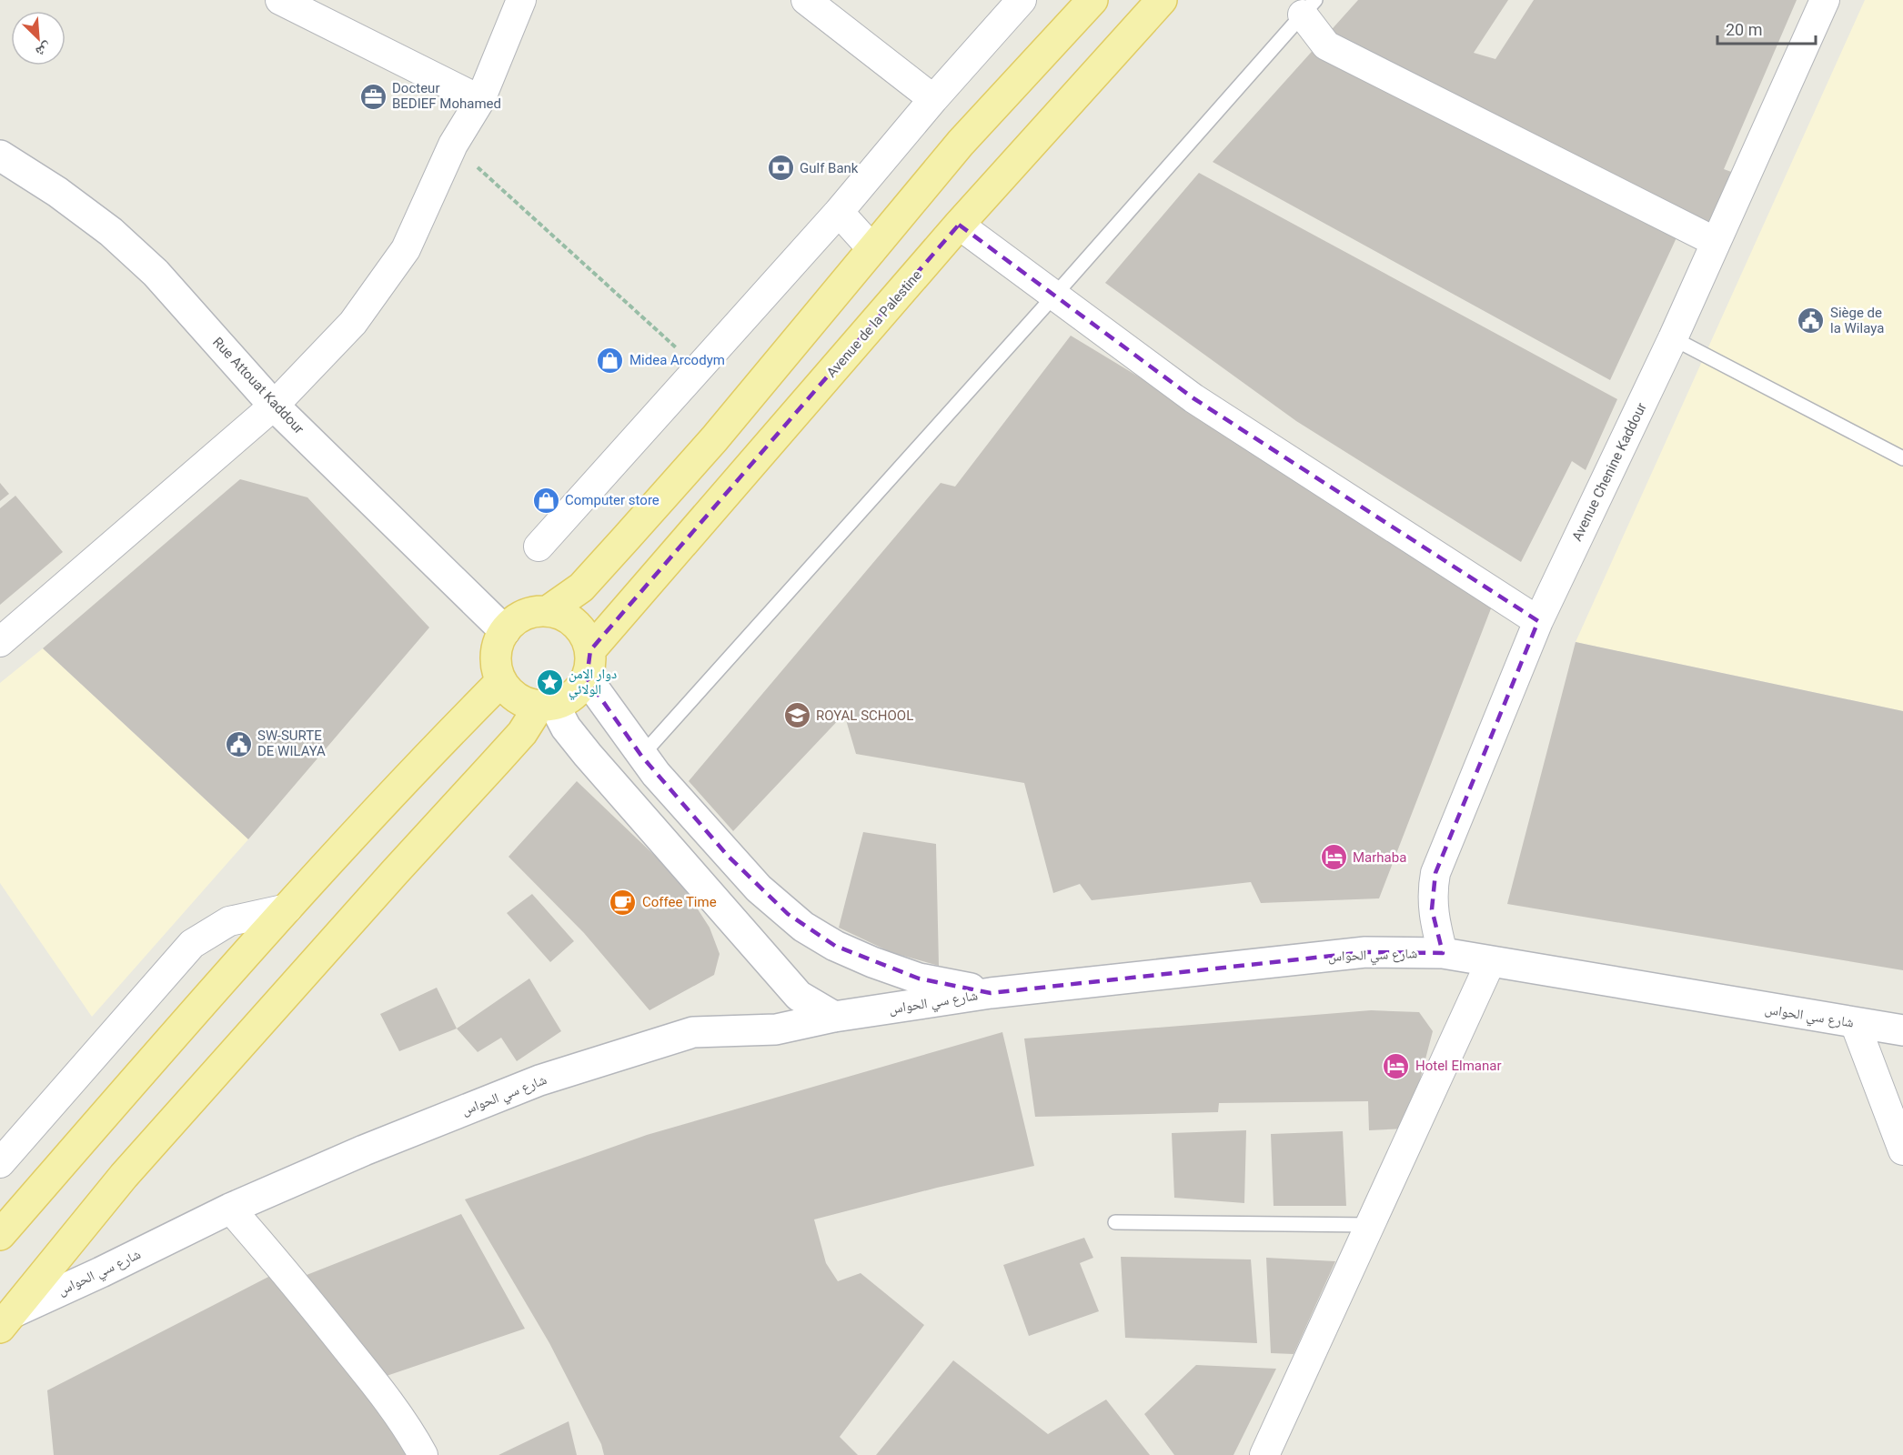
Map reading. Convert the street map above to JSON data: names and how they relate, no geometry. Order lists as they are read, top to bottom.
{
  "streets": {
    "main road": ["Avenue de la Palestine"],
    "street": ["Rue Attouat Kaddour", "Avenue Chenine Kaddour", "شارع سي الحواس"]
  },
  "crossings": [
    ["Avenue de la Palestine", "Rue Attouat Kaddour"],
    ["Avenue Chenine Kaddour", "شارع سي الحواس"]
  ],
  "places": {
    "office": ["Docteur BEDIEF Mohamed"],
    "bank": ["Gulf Bank"],
    "public building": ["Siège de la Wilaya", "SW-SURTE DE WILAYA"],
    "shop": ["Midea Arcodym", "Computer store"],
    "place": ["دوار الامن الولائي"],
    "school or university": ["ROYAL SCHOOL"],
    "hotel": ["Marhaba", "Hotel Elmanar"],
    "cafe": ["Coffee Time"]
  },
  "scale_bar": "20 m",
  "north": "bottom right"
}
